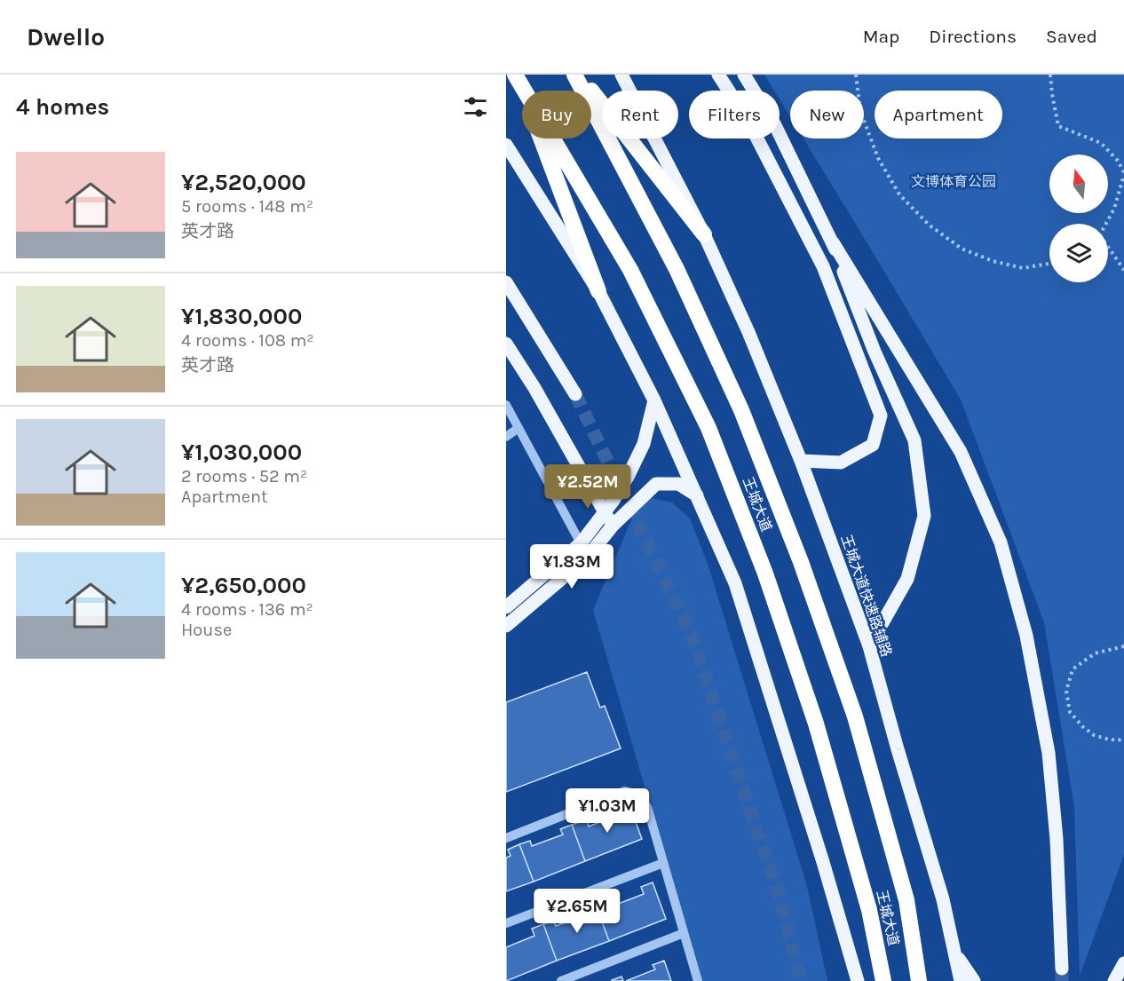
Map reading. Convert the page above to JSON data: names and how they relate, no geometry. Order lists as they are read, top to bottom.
{
  "streets": {
    "highway": ["王城大道"],
    "main road": ["王城大道快速路辅路"]
  },
  "parks": ["文博体育公园"],
  "north": "top",
  "page": {
    "header": "Dwello",
    "nav": ["Map", "Directions", "Saved"],
    "heading": "4 homes",
    "chip": [
      "Buy",
      "Rent",
      "Filters",
      "New",
      "Apartment"
    ],
    "list": [
      {
        "name": "¥2,520,000",
        "note": "5 rooms · 148 m² · 英才路"
      },
      {
        "name": "¥1,830,000",
        "note": "4 rooms · 108 m² · 英才路"
      },
      {
        "name": "¥1,030,000",
        "note": "2 rooms · 52 m² · Apartment"
      },
      {
        "name": "¥2,650,000",
        "note": "4 rooms · 136 m² · House"
      }
    ],
    "price": [
      "¥2.52M",
      "¥1.83M",
      "¥1.03M",
      "¥2.65M"
    ]
  }
}
